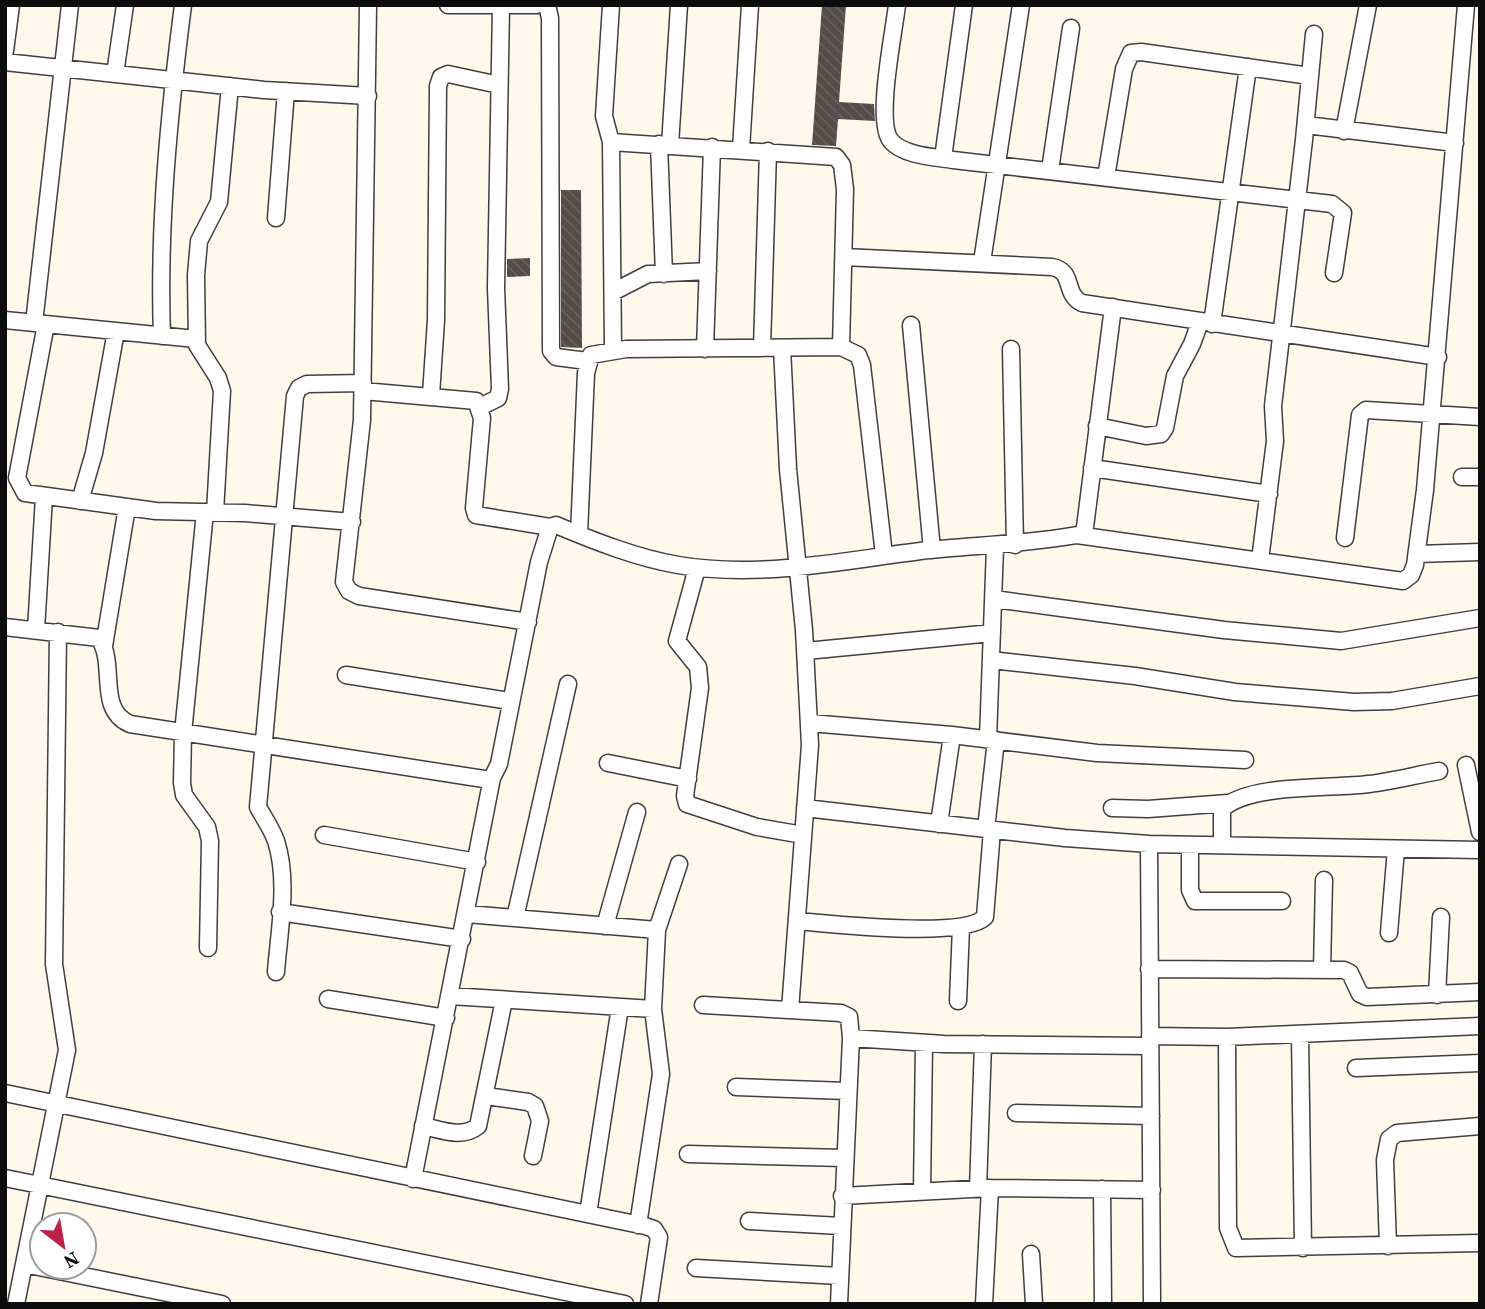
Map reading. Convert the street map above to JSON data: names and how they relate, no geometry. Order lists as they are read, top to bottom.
{
  "north": "bottom right"
}
